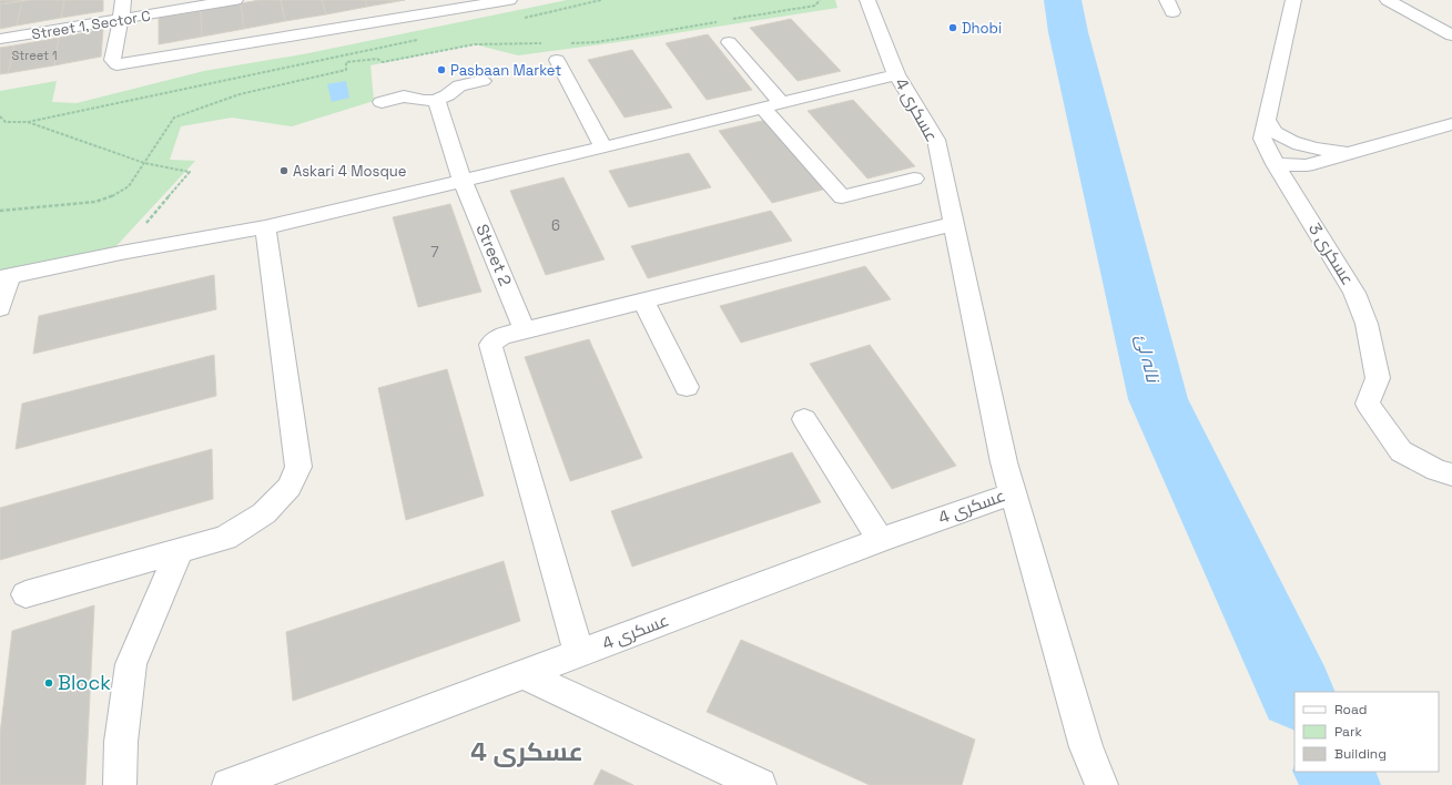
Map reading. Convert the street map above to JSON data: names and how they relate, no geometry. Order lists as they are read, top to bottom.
{
  "streets": {
    "street": [
      "Street 1, Sector C",
      "عسکری 4",
      "عسکری 3",
      "Street 2"
    ]
  },
  "districts": ["عسکری 4"],
  "water": ["نالہ لئ"],
  "places": [
    "Dhobi",
    "Pasbaan Market",
    "Askari 4 Mosque",
    "Block"
  ],
  "house_numbers": ["Street 1", "6", "7"],
  "legend": ["Road", "Park", "Building"]
}
